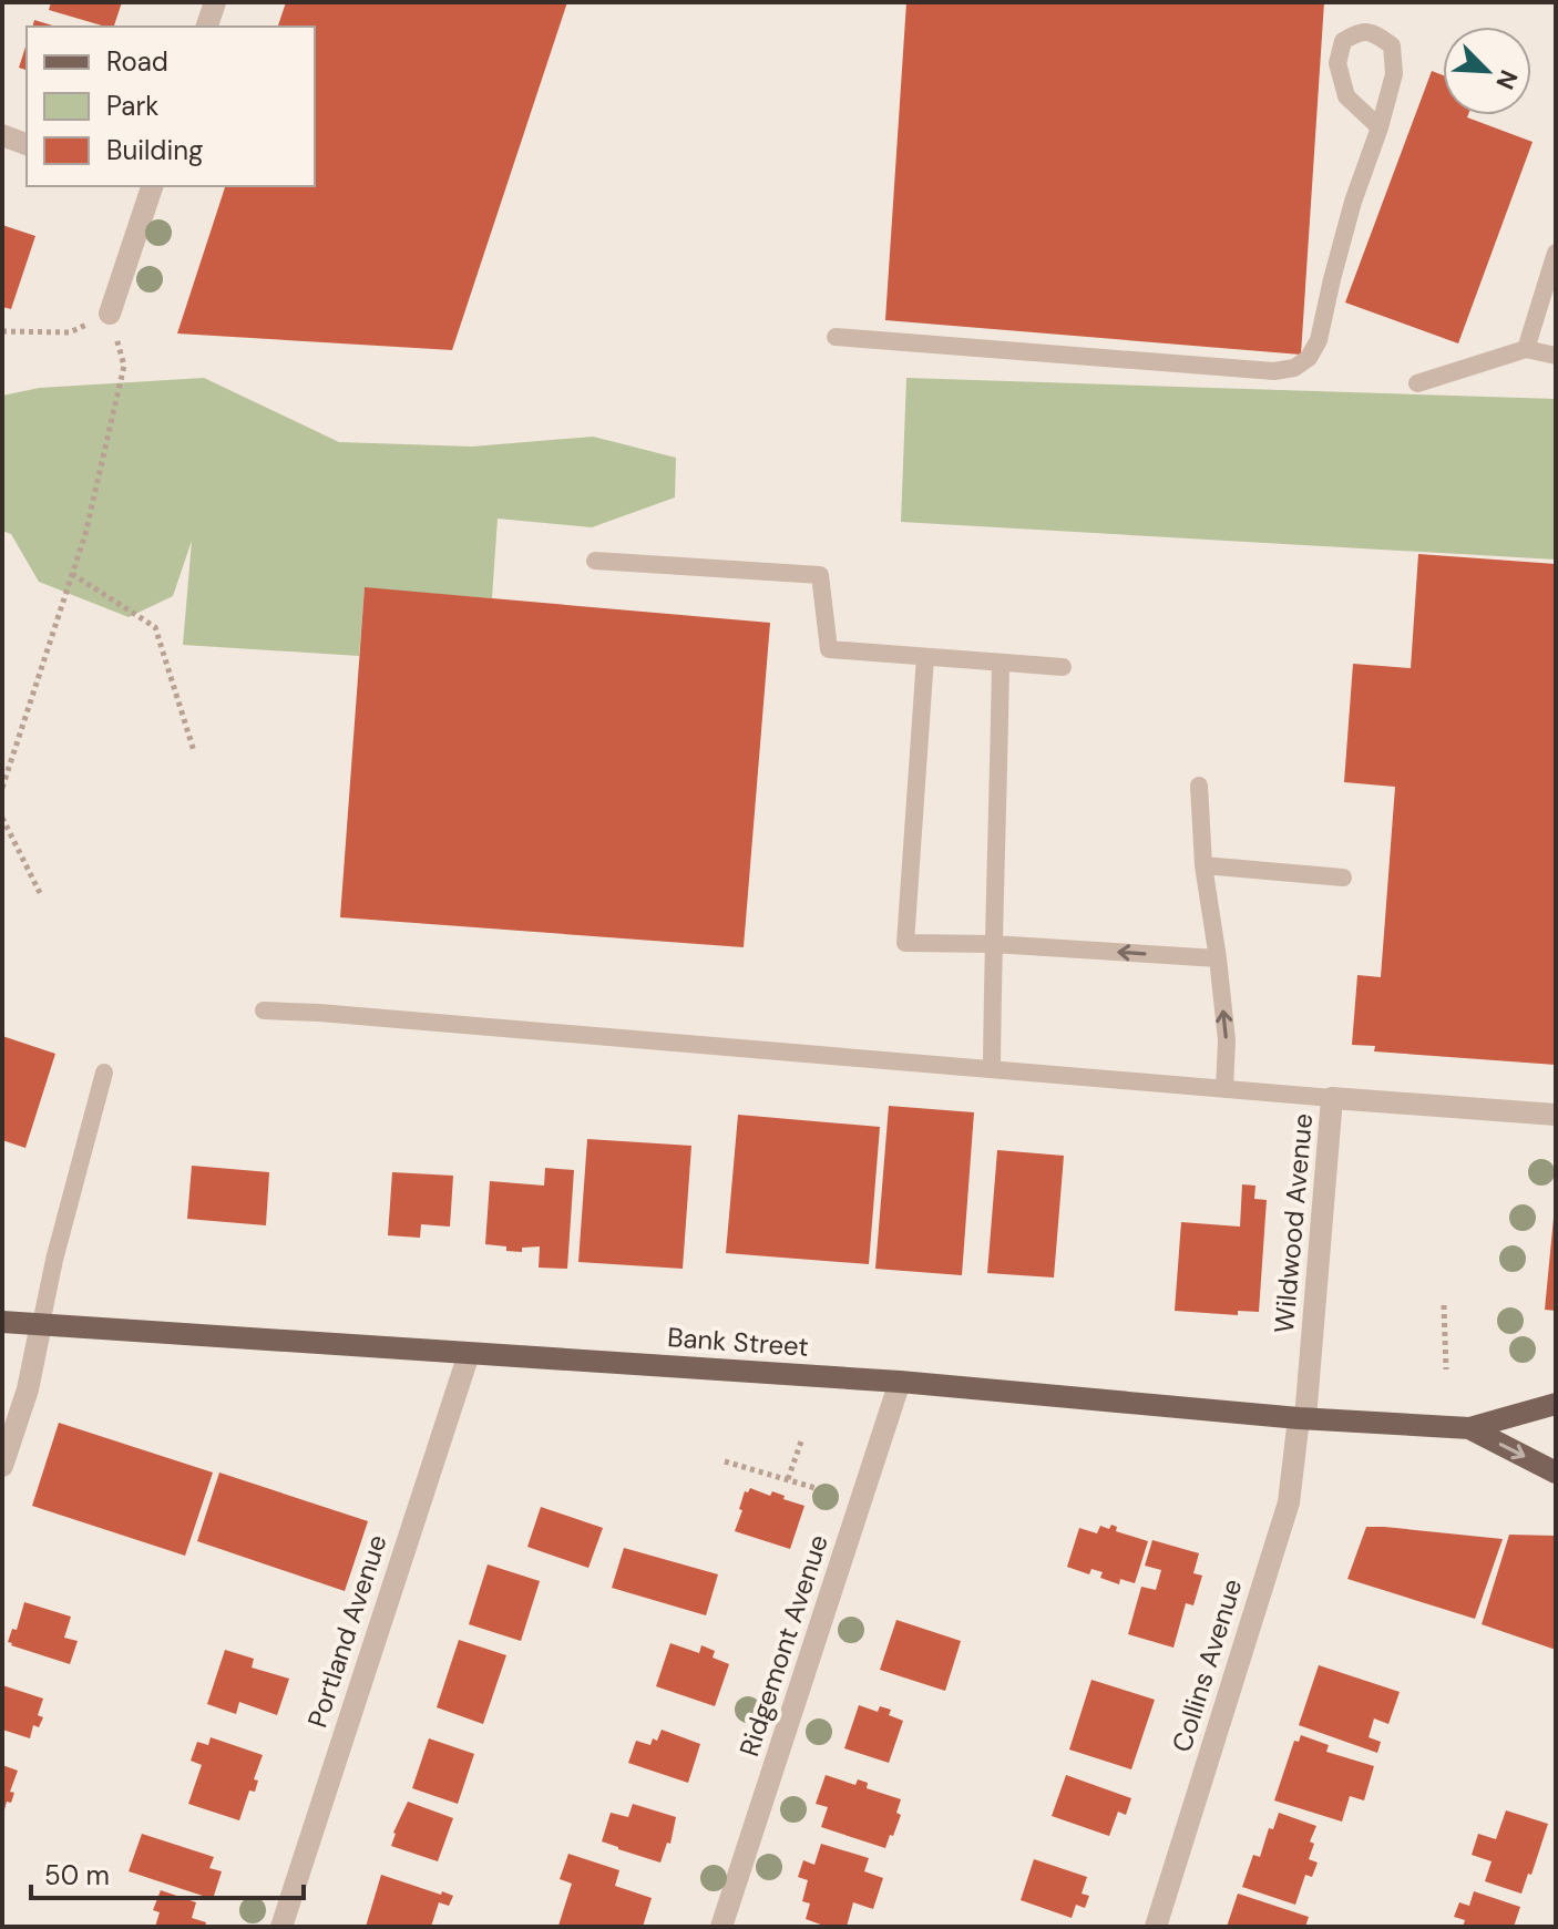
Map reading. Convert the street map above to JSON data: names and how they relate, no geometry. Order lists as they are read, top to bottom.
{
  "streets": {
    "main road": ["Bank Street"],
    "street": [
      "Wildwood Avenue",
      "Portland Avenue",
      "Ridgemont Avenue",
      "Collins Avenue"
    ]
  },
  "crossings": [
    ["Wildwood Avenue", "Bank Street"],
    ["Wildwood Avenue", "Collins Avenue"],
    ["Bank Street", "Portland Avenue"],
    ["Bank Street", "Ridgemont Avenue"],
    ["Bank Street", "Collins Avenue"]
  ],
  "legend": ["Road", "Park", "Building"],
  "scale_bar": "50 m",
  "north": "bottom right"
}
